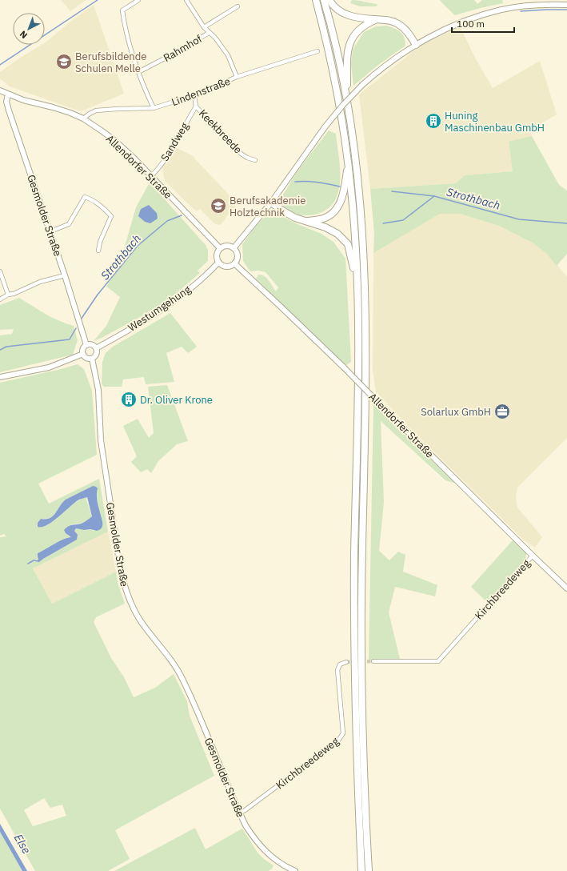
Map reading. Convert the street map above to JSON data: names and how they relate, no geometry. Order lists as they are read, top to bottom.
{
  "streets": {
    "main road": ["Allendorfer Straße", "Gesmolder Straße", "Westumgehung"],
    "street": [
      "Rahmhof",
      "Lindenstraße",
      "Keekbreede",
      "Sandweg",
      "Kirchbreedeweg"
    ]
  },
  "crossings": [
    ["Lindenstraße", "Keekbreede"],
    ["Lindenstraße", "Allendorfer Straße"],
    ["Keekbreede", "Sandweg"],
    ["Sandweg", "Allendorfer Straße"],
    ["Allendorfer Straße", "Gesmolder Straße"],
    ["Allendorfer Straße", "Westumgehung"],
    ["Allendorfer Straße", "Kirchbreedeweg"],
    ["Gesmolder Straße", "Westumgehung"],
    ["Gesmolder Straße", "Kirchbreedeweg"]
  ],
  "water": ["Strothbach", "Else"],
  "places": {
    "school or university": ["Berufsbildende Schulen Melle", "Berufsakademie Holztechnik"],
    "building": ["Huning Maschinenbau GmbH", "Dr. Oliver Krone"],
    "office": ["Solarlux GmbH"]
  },
  "scale_bar": "100 m",
  "north": "bottom left"
}
